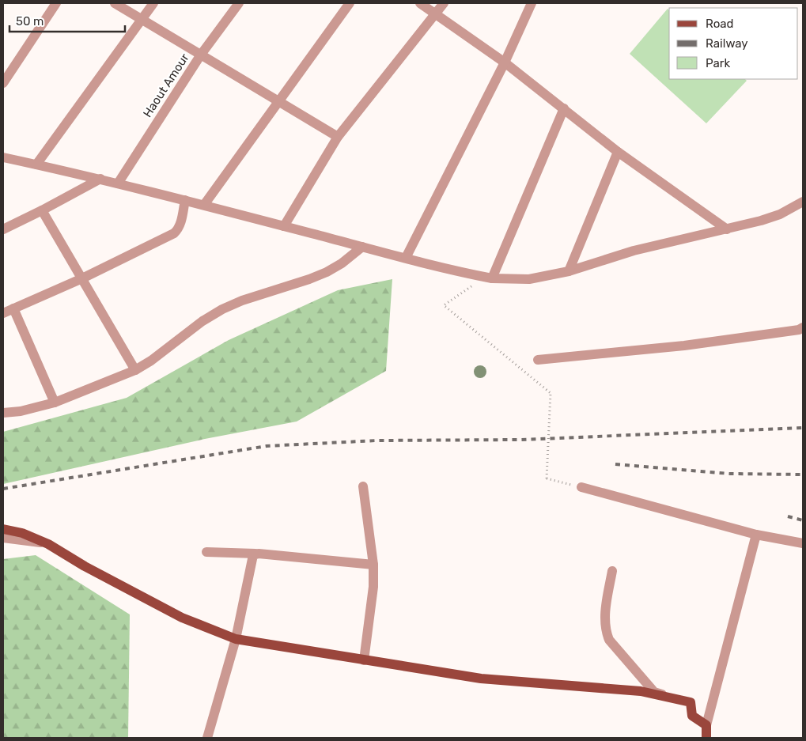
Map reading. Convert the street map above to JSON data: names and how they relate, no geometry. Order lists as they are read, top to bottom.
{
  "streets": {
    "street": ["Haout Amour"]
  },
  "legend": ["Road", "Railway", "Park"],
  "scale_bar": "50 m"
}
